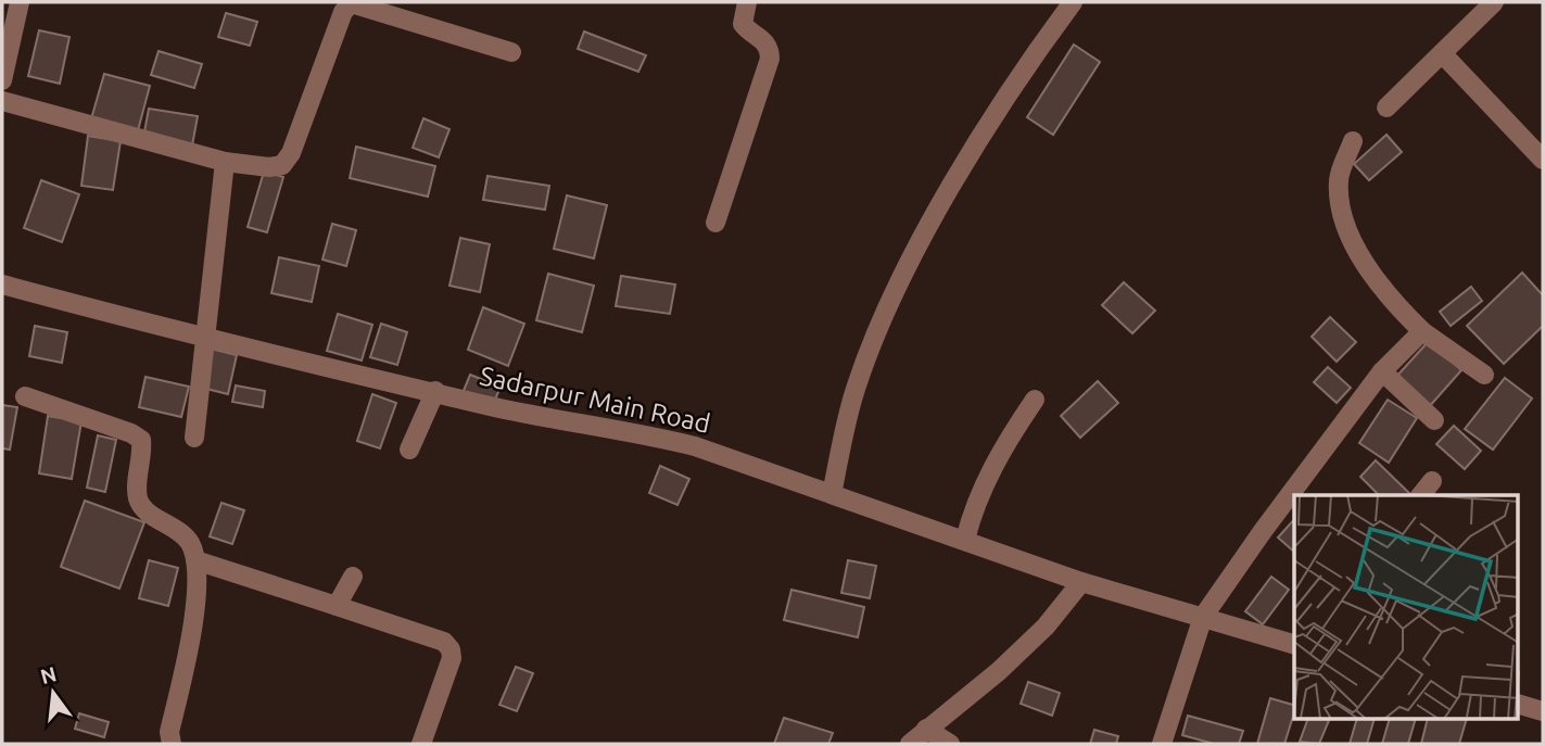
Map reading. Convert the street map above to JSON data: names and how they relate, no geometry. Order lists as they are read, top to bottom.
{
  "streets": {
    "street": ["Sadarpur Main Road"]
  },
  "north": "top"
}
